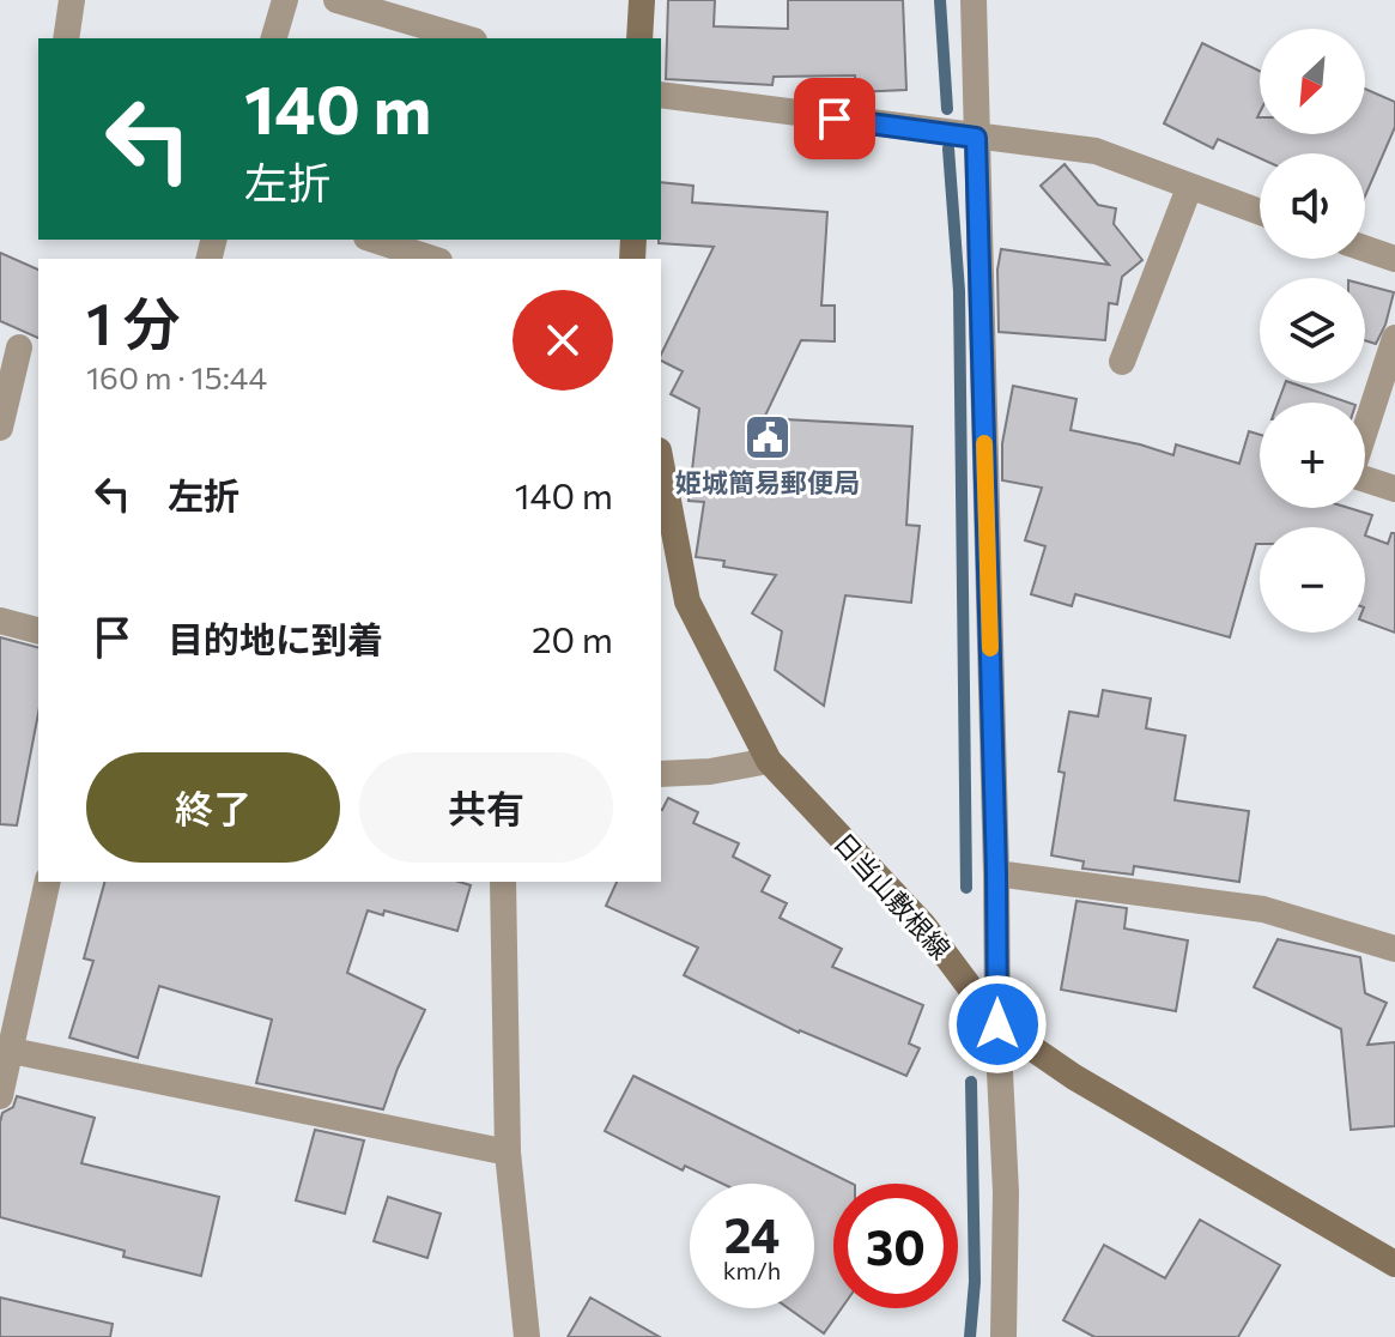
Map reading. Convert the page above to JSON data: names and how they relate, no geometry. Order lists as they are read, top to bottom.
{
  "streets": {
    "main road": ["日当山敷根線"]
  },
  "places": {
    "public building": ["姫城簡易郵便局"]
  },
  "north": "bottom left",
  "page": {
    "map_buttons": ["+", "−"],
    "turn": ["140 m", "左折"],
    "heading": ["1 分", "160 m · 15:44"],
    "list": [
      {
        "name": "左折",
        "value": "140 m"
      },
      {
        "name": "目的地に到着",
        "value": "20 m"
      }
    ],
    "buttons": ["終了", "共有"],
    "speed": "24 km/h",
    "limit": "30"
  }
}
